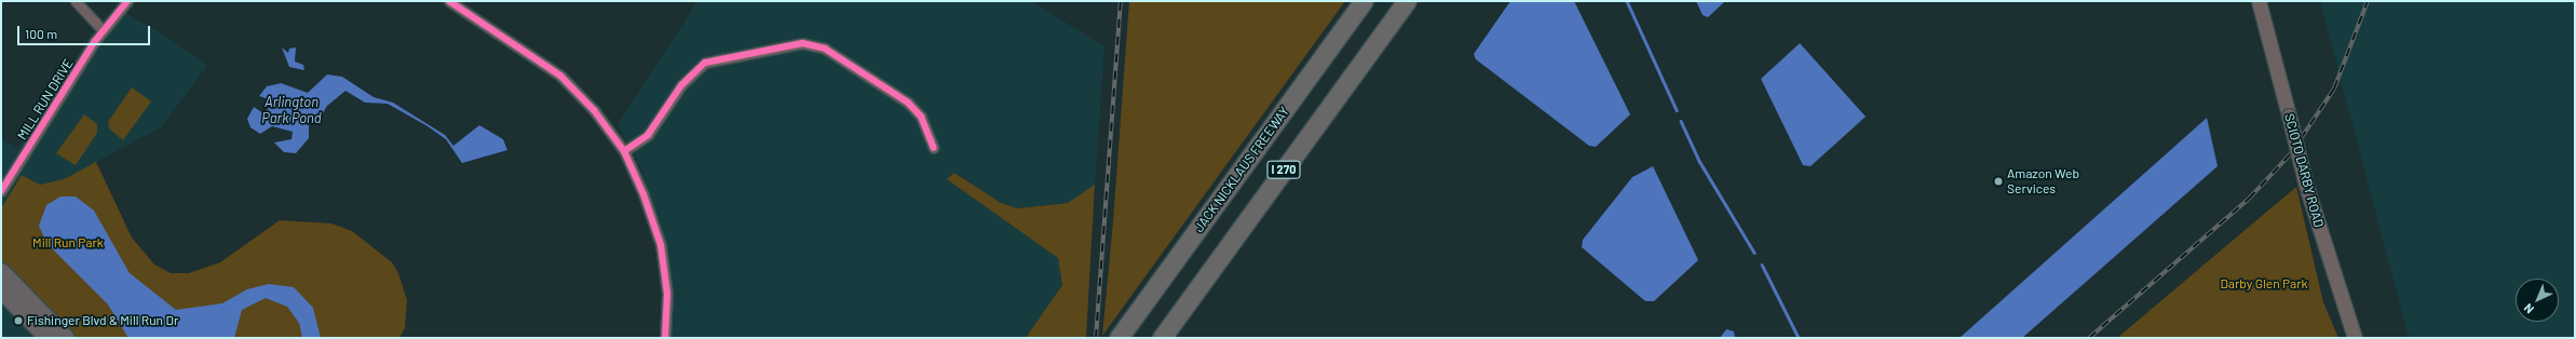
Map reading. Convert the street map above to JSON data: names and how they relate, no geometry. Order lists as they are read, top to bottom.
{
  "streets": {
    "highway": ["JACK NICKLAUS FREEWAY", "I 270"],
    "main road": ["SCIOTO DARBY ROAD"],
    "street": ["MILL RUN DRIVE"]
  },
  "water": ["Arlington Park Pond"],
  "parks": ["Mill Run Park", "Darby Glen Park"],
  "places": ["Amazon Web Services", "Fishinger Blvd & Mill Run Dr"],
  "scale_bar": "100 m",
  "north": "bottom left"
}
